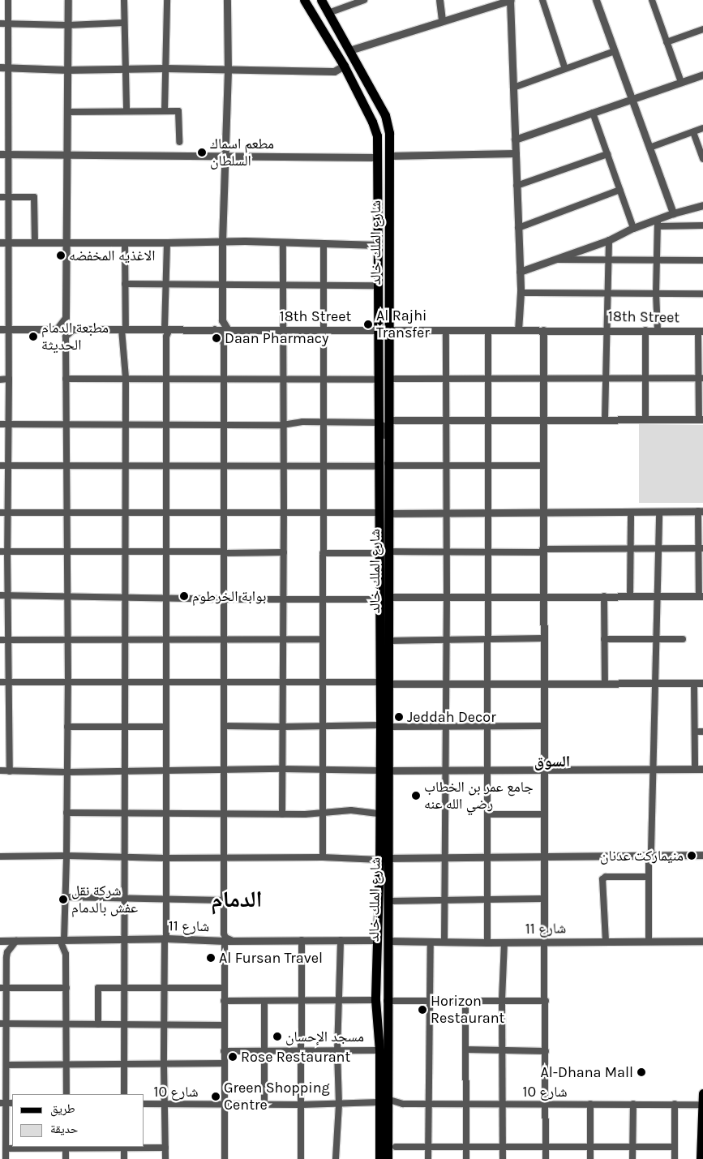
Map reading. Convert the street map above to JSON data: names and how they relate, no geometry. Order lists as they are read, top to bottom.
{
  "streets": {
    "main road": ["شارع الملك خالد"],
    "street": ["18th Street", "شارع 11", "شارع 10"]
  },
  "crossings": [
    ["شارع الملك خالد", "18th Street"],
    ["شارع الملك خالد", "شارع 11"],
    ["شارع الملك خالد", "شارع 10"]
  ],
  "districts": ["السوق", "الدمام"],
  "places": [
    "مطعم اسماك السلطان",
    "الاغذيه المخفضه",
    "Al Rajhi Transfer",
    "مطبعة الدمام الحديثة",
    "Daan Pharmacy",
    "بوابة الخرطوم",
    "Jeddah Decor",
    "جامع عمر بن الخطاب رضي الله عنه",
    "منيماركت عدنان",
    "شركة نقل عفش بالدمام",
    "Al Fursan Travel",
    "Horizon Restaurant",
    "مسجد الإحسان",
    "Rose Restaurant",
    "Al-Dhana Mall",
    "Green Shopping Centre"
  ],
  "legend": ["طريق", "حديقة"]
}
